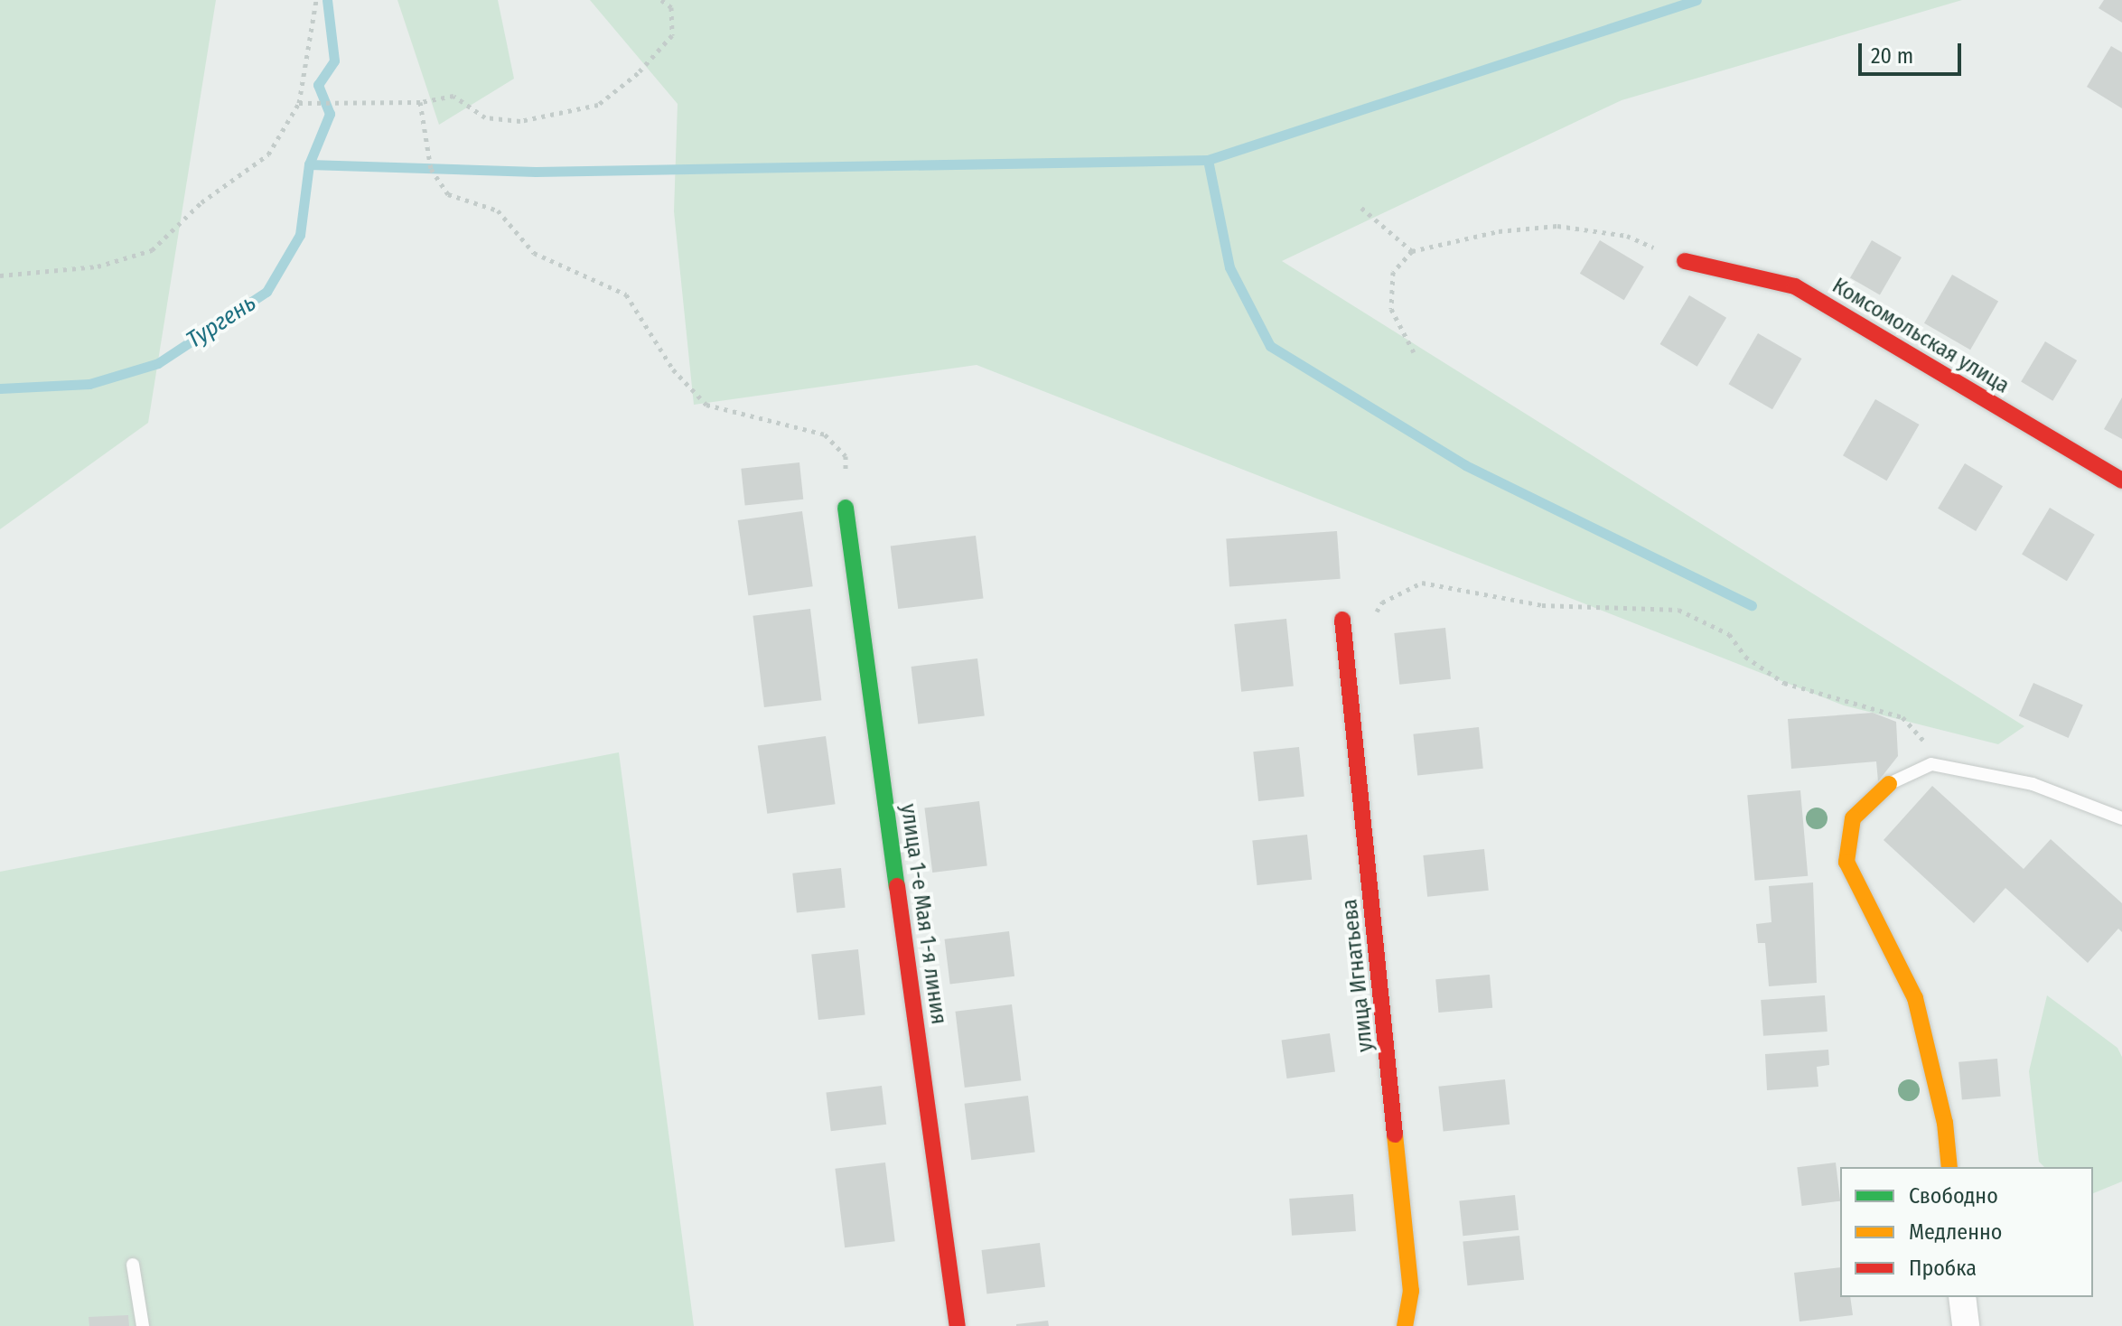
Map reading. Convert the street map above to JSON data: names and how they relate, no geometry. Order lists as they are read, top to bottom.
{
  "streets": {
    "street": ["Комсомольская улица", "улица 1-е Мая 1-я линия", "улица Игнатьева"]
  },
  "water": ["Тургень"],
  "legend": ["Свободно", "Медленно", "Пробка"],
  "scale_bar": "20 m"
}
